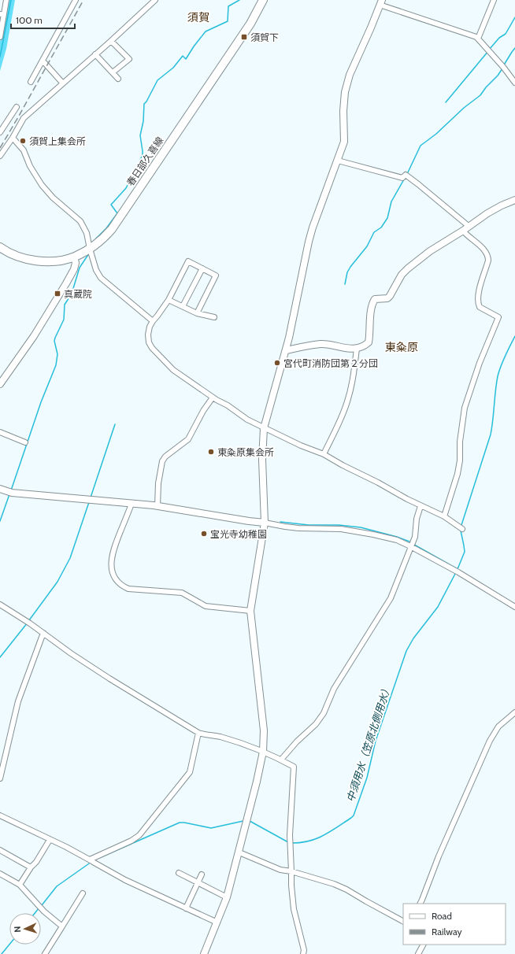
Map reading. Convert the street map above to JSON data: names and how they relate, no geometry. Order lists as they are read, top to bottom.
{
  "streets": {
    "main road": ["春日部久喜線"]
  },
  "districts": ["須賀", "東粂原"],
  "water": ["中須用水（笠原北側用水）"],
  "places": {
    "transit": ["須賀下", "真蔵院"],
    "other": [
      "須賀上集会所",
      "宮代町消防団第２分団",
      "東粂原集会所",
      "宝光寺幼稚園"
    ]
  },
  "legend": ["Road", "Railway"],
  "scale_bar": "100 m",
  "north": "left"
}
